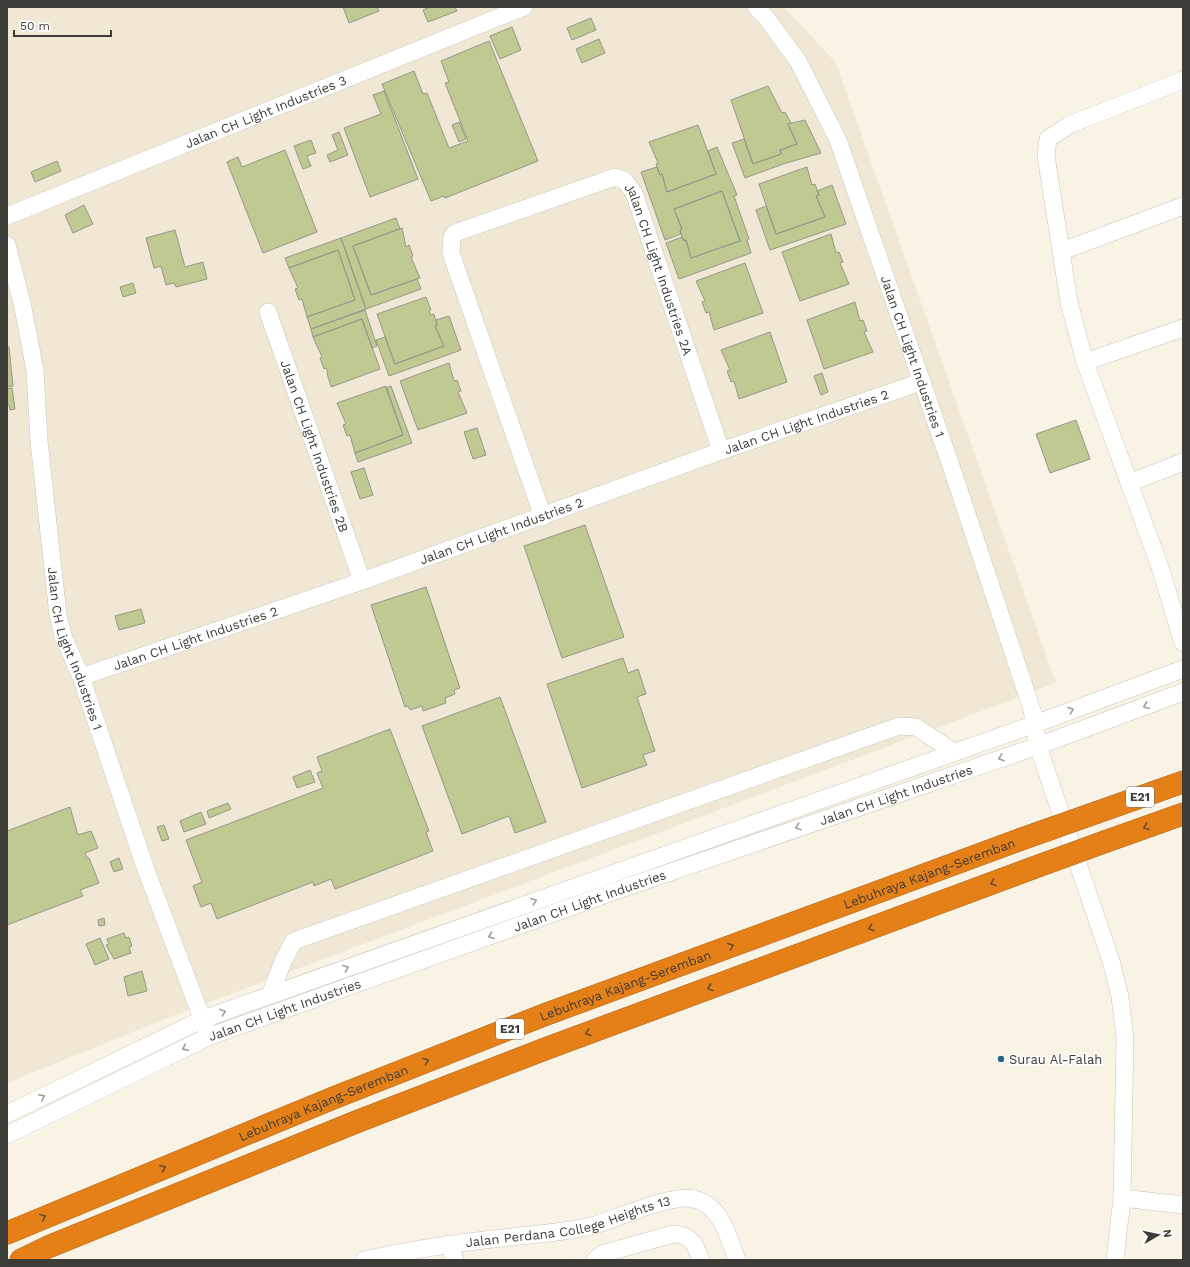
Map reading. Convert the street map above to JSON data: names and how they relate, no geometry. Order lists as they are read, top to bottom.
{
  "streets": {
    "highway": ["E21", "Lebuhraya Kajang-Seremban"],
    "street": [
      "Jalan CH Light Industries 3",
      "Jalan CH Light Industries 2A",
      "Jalan CH Light Industries 1",
      "Jalan CH Light Industries 2",
      "Jalan CH Light Industries 2B",
      "Jalan CH Light Industries",
      "Jalan Perdana College Heights 13"
    ]
  },
  "crossings": [
    ["Jalan CH Light Industries 2A", "Jalan CH Light Industries 2"],
    ["Jalan CH Light Industries 1", "Jalan CH Light Industries 2"],
    ["Jalan CH Light Industries 1", "Jalan CH Light Industries"],
    ["Jalan CH Light Industries 2", "Jalan CH Light Industries 2B"]
  ],
  "places": ["Surau Al-Falah"],
  "scale_bar": "50 m",
  "north": "right"
}
